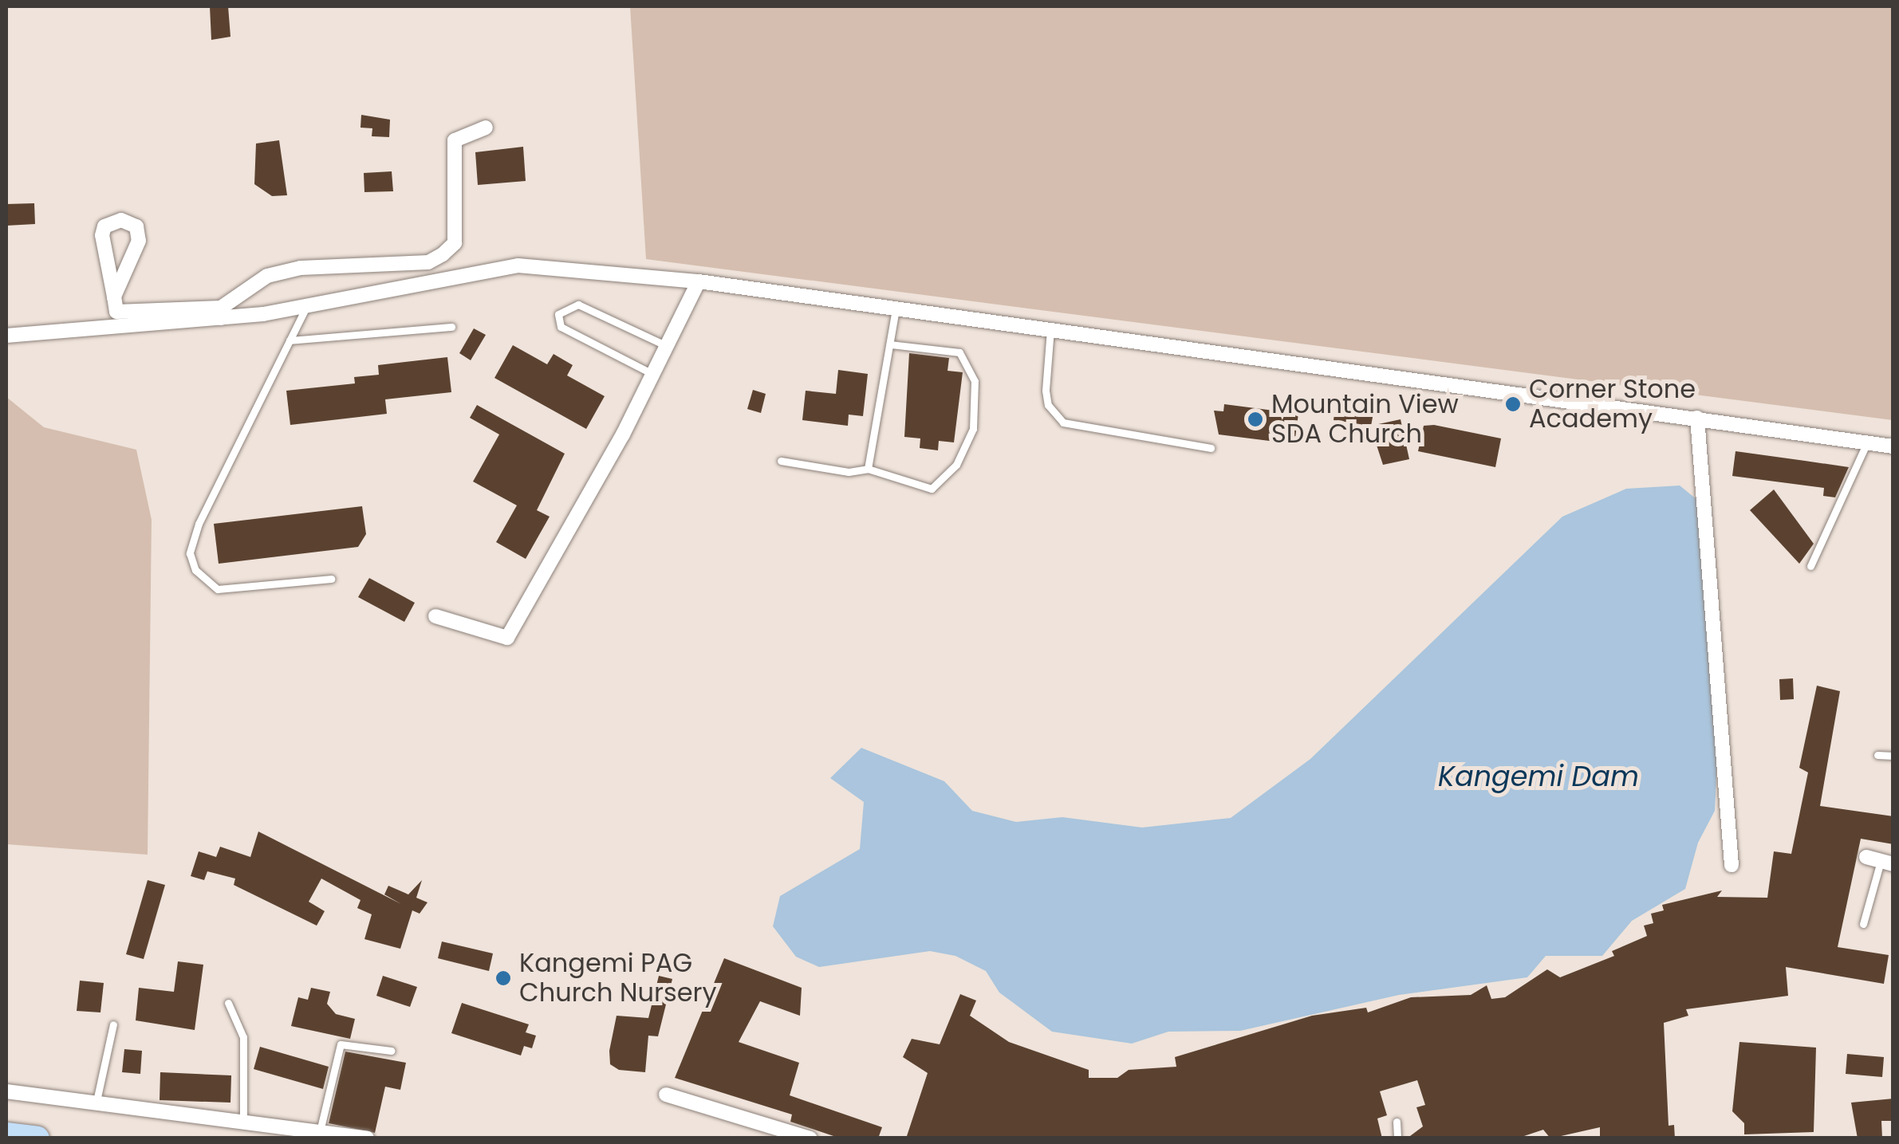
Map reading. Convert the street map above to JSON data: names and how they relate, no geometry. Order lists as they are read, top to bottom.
{
  "water": ["Kangemi Dam"],
  "places": ["Corner Stone Academy", "Mountain View SDA Church", "Kangemi PAG Church Nursery"]
}
